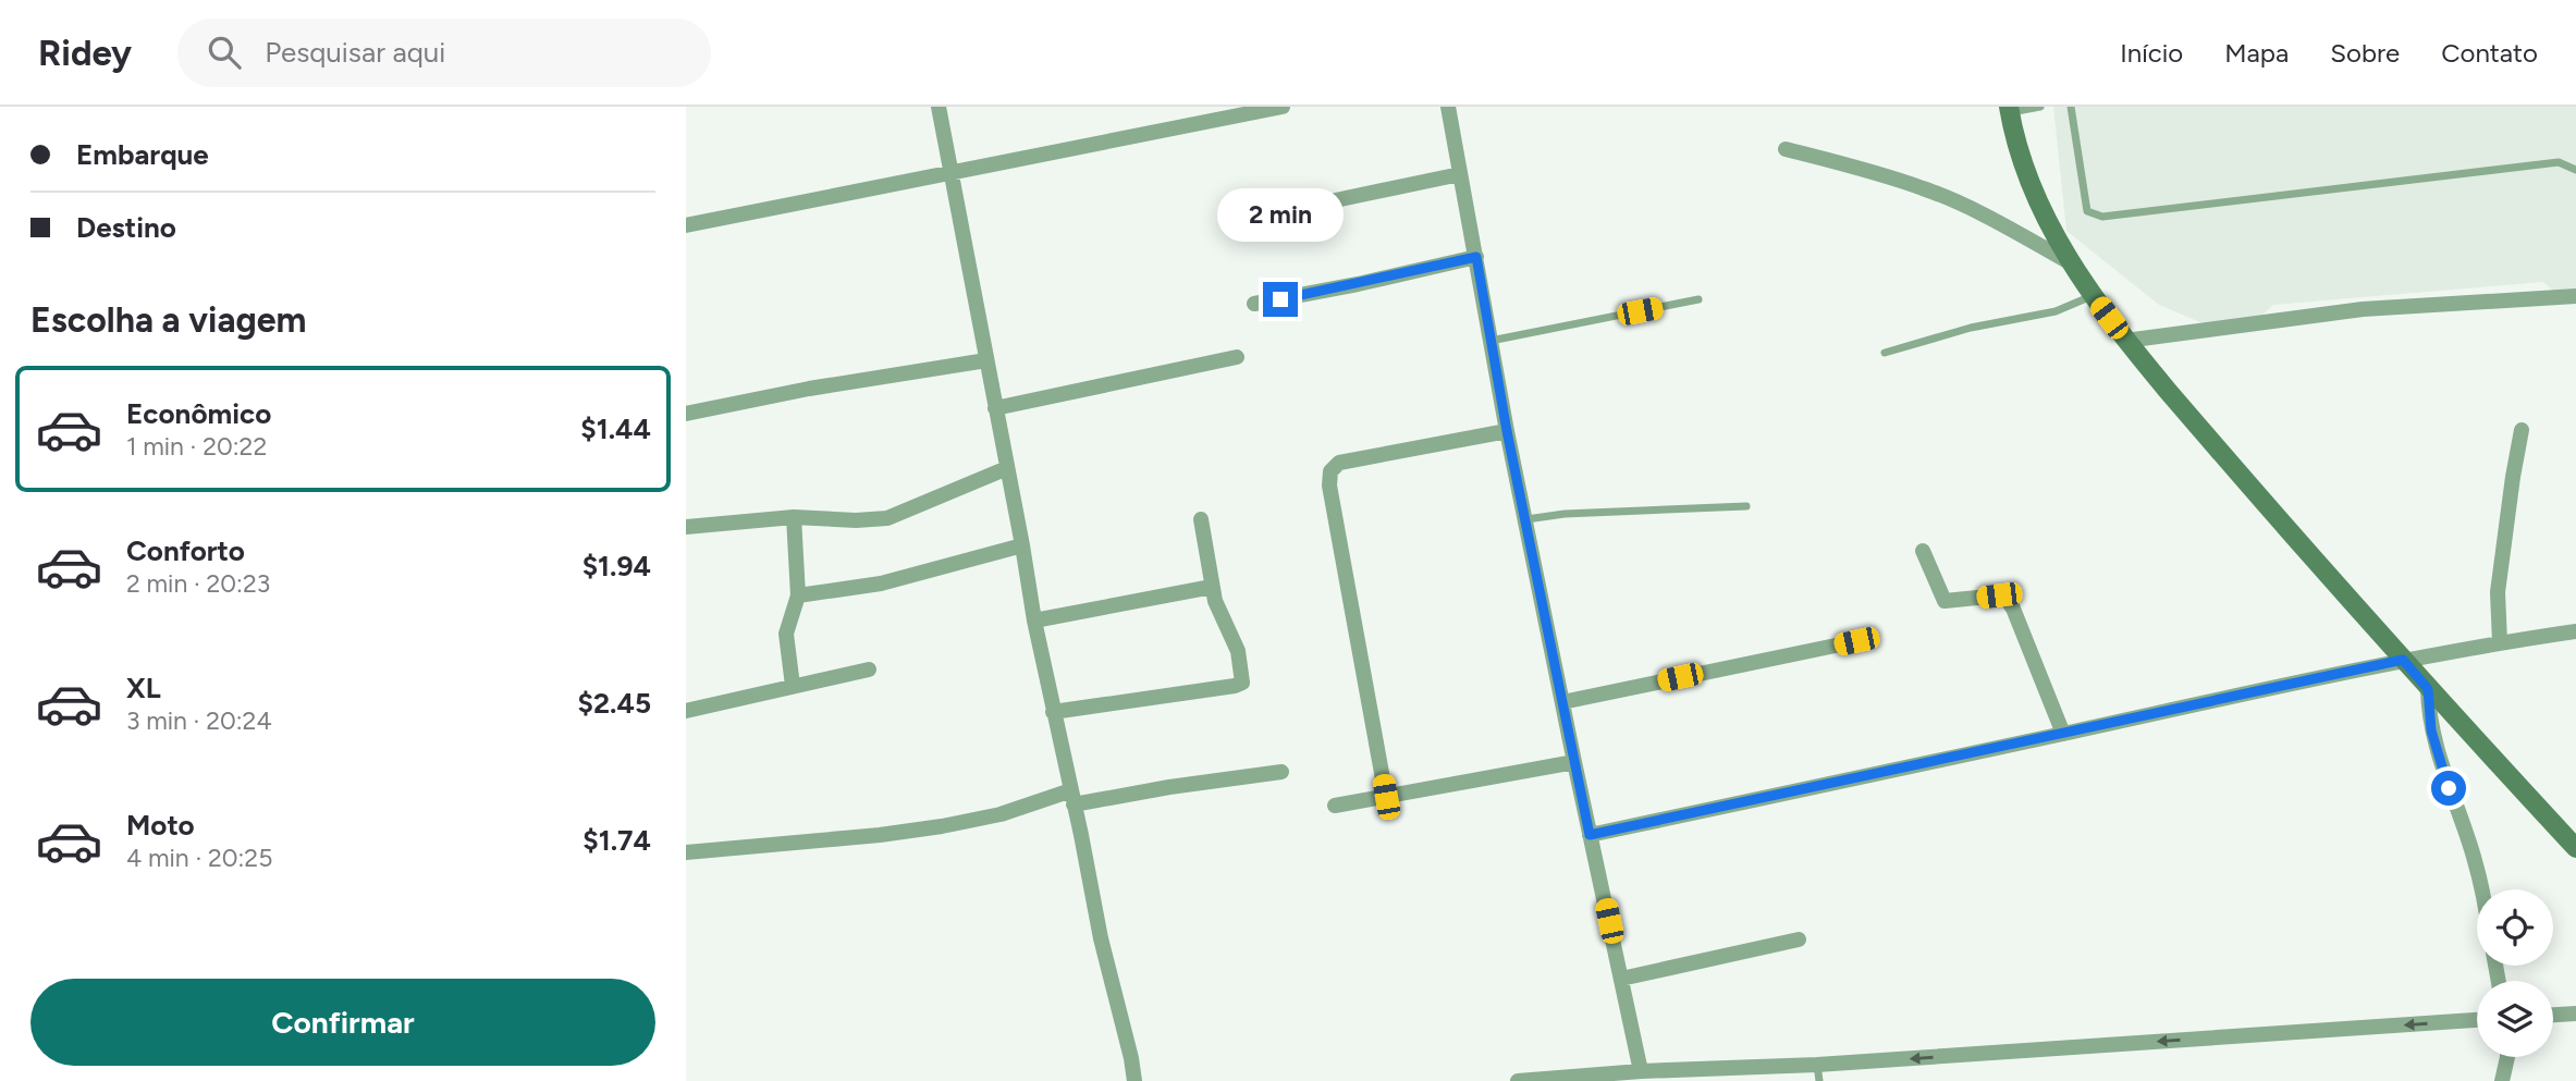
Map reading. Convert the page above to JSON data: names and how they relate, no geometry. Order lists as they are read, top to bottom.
{
  "page": {
    "header": "Ridey",
    "search": "Pesquisar aqui",
    "nav": [
      "Início",
      "Mapa",
      "Sobre",
      "Contato"
    ],
    "banner": ["Embarque", "Destino"],
    "bubble": "2 min",
    "heading": "Escolha a viagem",
    "list": [
      {
        "name": "Econômico",
        "note": "1 min · 20:22",
        "value": "$1.44"
      },
      {
        "name": "Conforto",
        "note": "2 min · 20:23",
        "value": "$1.94"
      },
      {
        "name": "XL",
        "note": "3 min · 20:24",
        "value": "$2.45"
      },
      {
        "name": "Moto",
        "note": "4 min · 20:25",
        "value": "$1.74"
      }
    ],
    "buttons": "Confirmar"
  }
}
